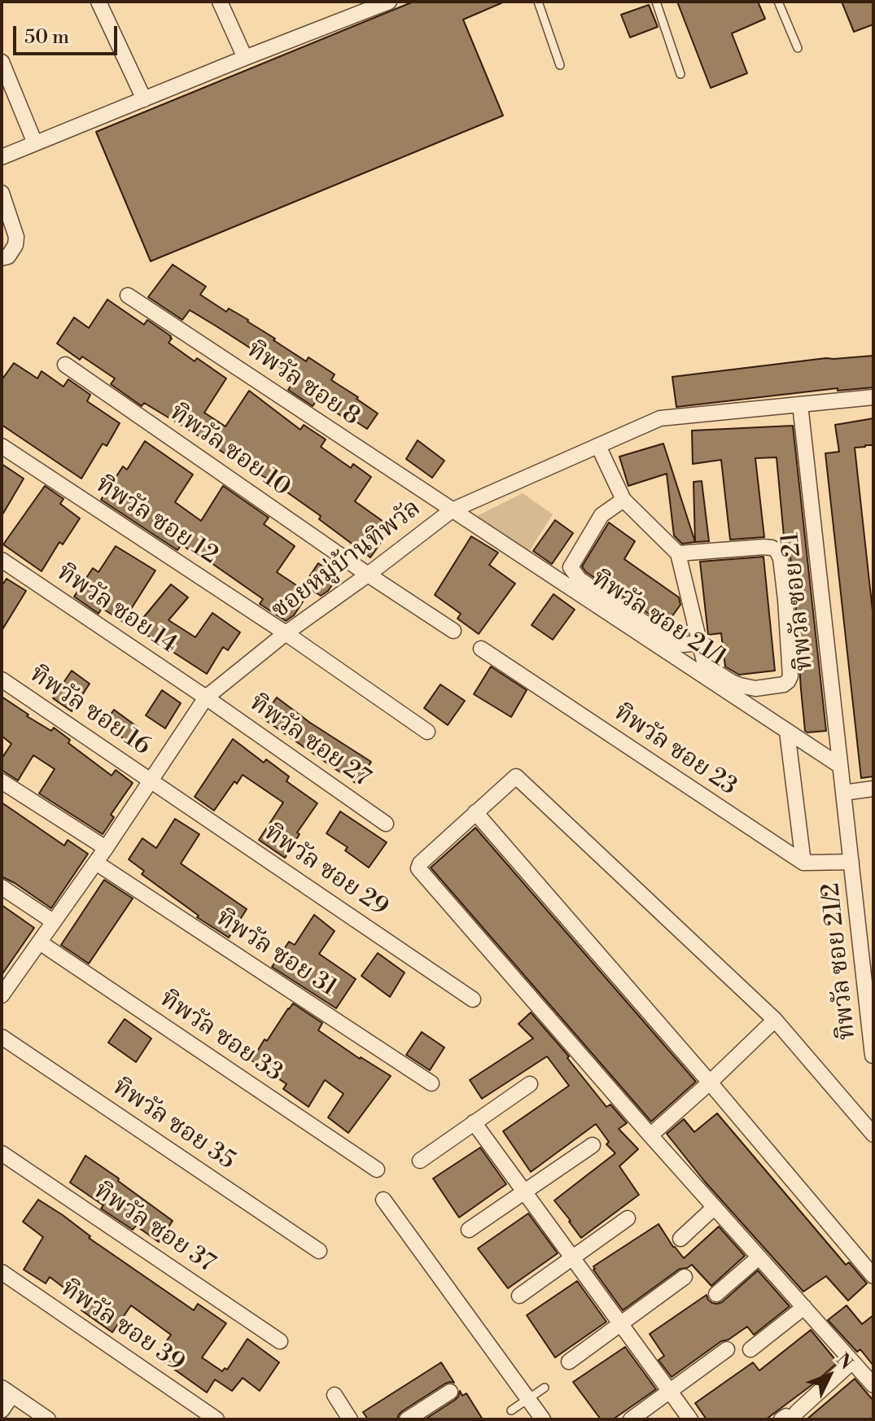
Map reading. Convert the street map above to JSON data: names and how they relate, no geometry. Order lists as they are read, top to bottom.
{
  "streets": {
    "street": [
      "ทิพวัล ซอย 8",
      "ทิพวัล ซอย 10",
      "ทิพวัล ซอย 12",
      "ซอยหมู่บ้านทิพวัล",
      "ทิพวัล ซอย 21",
      "ทิพวัล ซอย 14",
      "ทิพวัล ซอย 21/1",
      "ทิพวัล ซอย 16",
      "ทิพวัล ซอย 27",
      "ทิพวัล ซอย 23",
      "ทิพวัล ซอย 29",
      "ทิพวัล ซอย 31",
      "ทิพวัล ซอย 21/2",
      "ทิพวัล ซอย 33",
      "ทิพวัล ซอย 35",
      "ทิพวัล ซอย 37",
      "ทิพวัล ซอย 39"
    ]
  },
  "crossings": [
    ["ทิพวัล ซอย 8", "ซอยหมู่บ้านทิพวัล"],
    ["ทิพวัล ซอย 8", "ทิพวัล ซอย 21/1"],
    ["ทิพวัล ซอย 10", "ซอยหมู่บ้านทิพวัล"],
    ["ทิพวัล ซอย 12", "ซอยหมู่บ้านทิพวัล"],
    ["ซอยหมู่บ้านทิพวัล", "ทิพวัล ซอย 21"],
    ["ซอยหมู่บ้านทิพวัล", "ทิพวัล ซอย 14"],
    ["ซอยหมู่บ้านทิพวัล", "ทิพวัล ซอย 21/1"],
    ["ซอยหมู่บ้านทิพวัล", "ทิพวัล ซอย 16"],
    ["ซอยหมู่บ้านทิพวัล", "ทิพวัล ซอย 27"],
    ["ซอยหมู่บ้านทิพวัล", "ทิพวัล ซอย 29"],
    ["ซอยหมู่บ้านทิพวัล", "ทิพวัล ซอย 31"],
    ["ซอยหมู่บ้านทิพวัล", "ทิพวัล ซอย 33"],
    ["ทิพวัล ซอย 21", "ทิพวัล ซอย 21/1"],
    ["ทิพวัล ซอย 21", "ทิพวัล ซอย 21/2"],
    ["ทิพวัล ซอย 14", "ทิพวัล ซอย 27"],
    ["ทิพวัล ซอย 16", "ทิพวัล ซอย 29"]
  ],
  "scale_bar": "50 m",
  "north": "top right"
}
